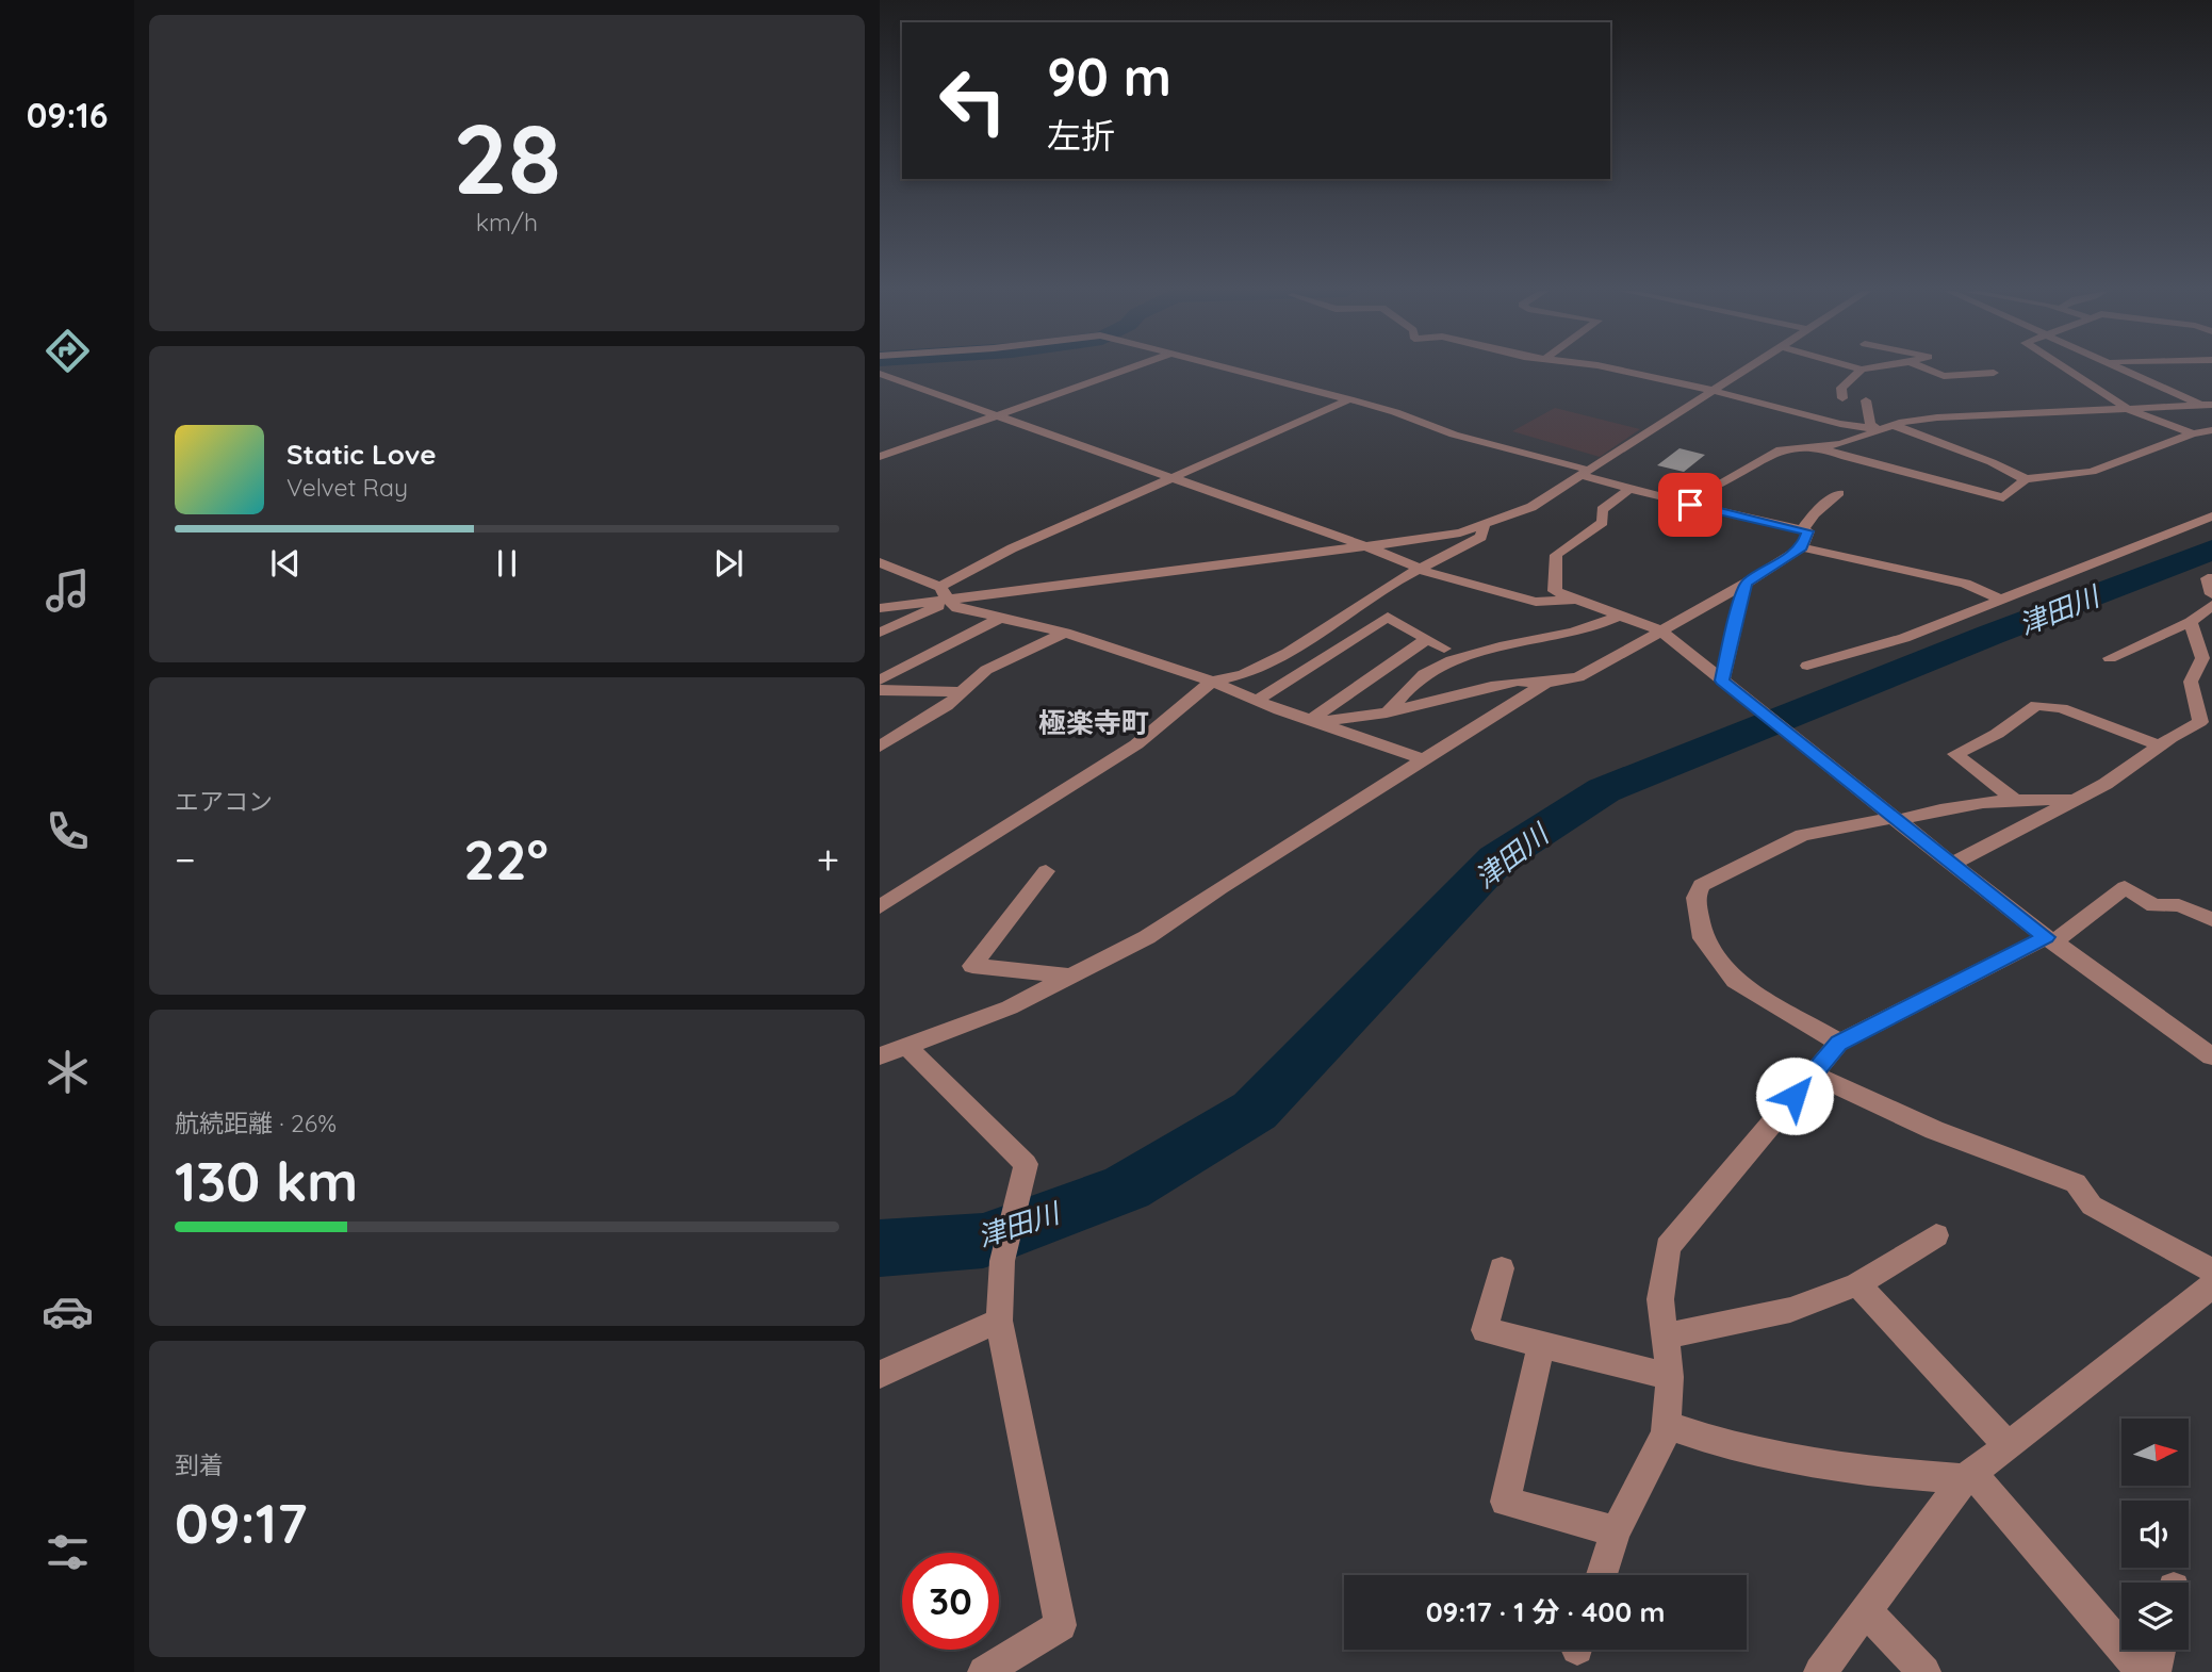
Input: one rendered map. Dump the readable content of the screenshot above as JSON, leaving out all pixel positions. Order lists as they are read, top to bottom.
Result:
{
  "districts": ["極楽寺町"],
  "water": ["津田川"],
  "north": "right",
  "page": {
    "tabs": "09:16",
    "tile": [
      ["28", "km/h"],
      "エアコン",
      ["航続距離 · 26%", "130 km"],
      ["到着", "09:17"]
    ],
    "turn": ["90 m", "左折"],
    "song": ["Static Love", "Velvet Ray"],
    "heat": ["−", "22°", "+"],
    "limit": "30",
    "trip": "09:17 · 1 分 · 400 m"
  }
}
